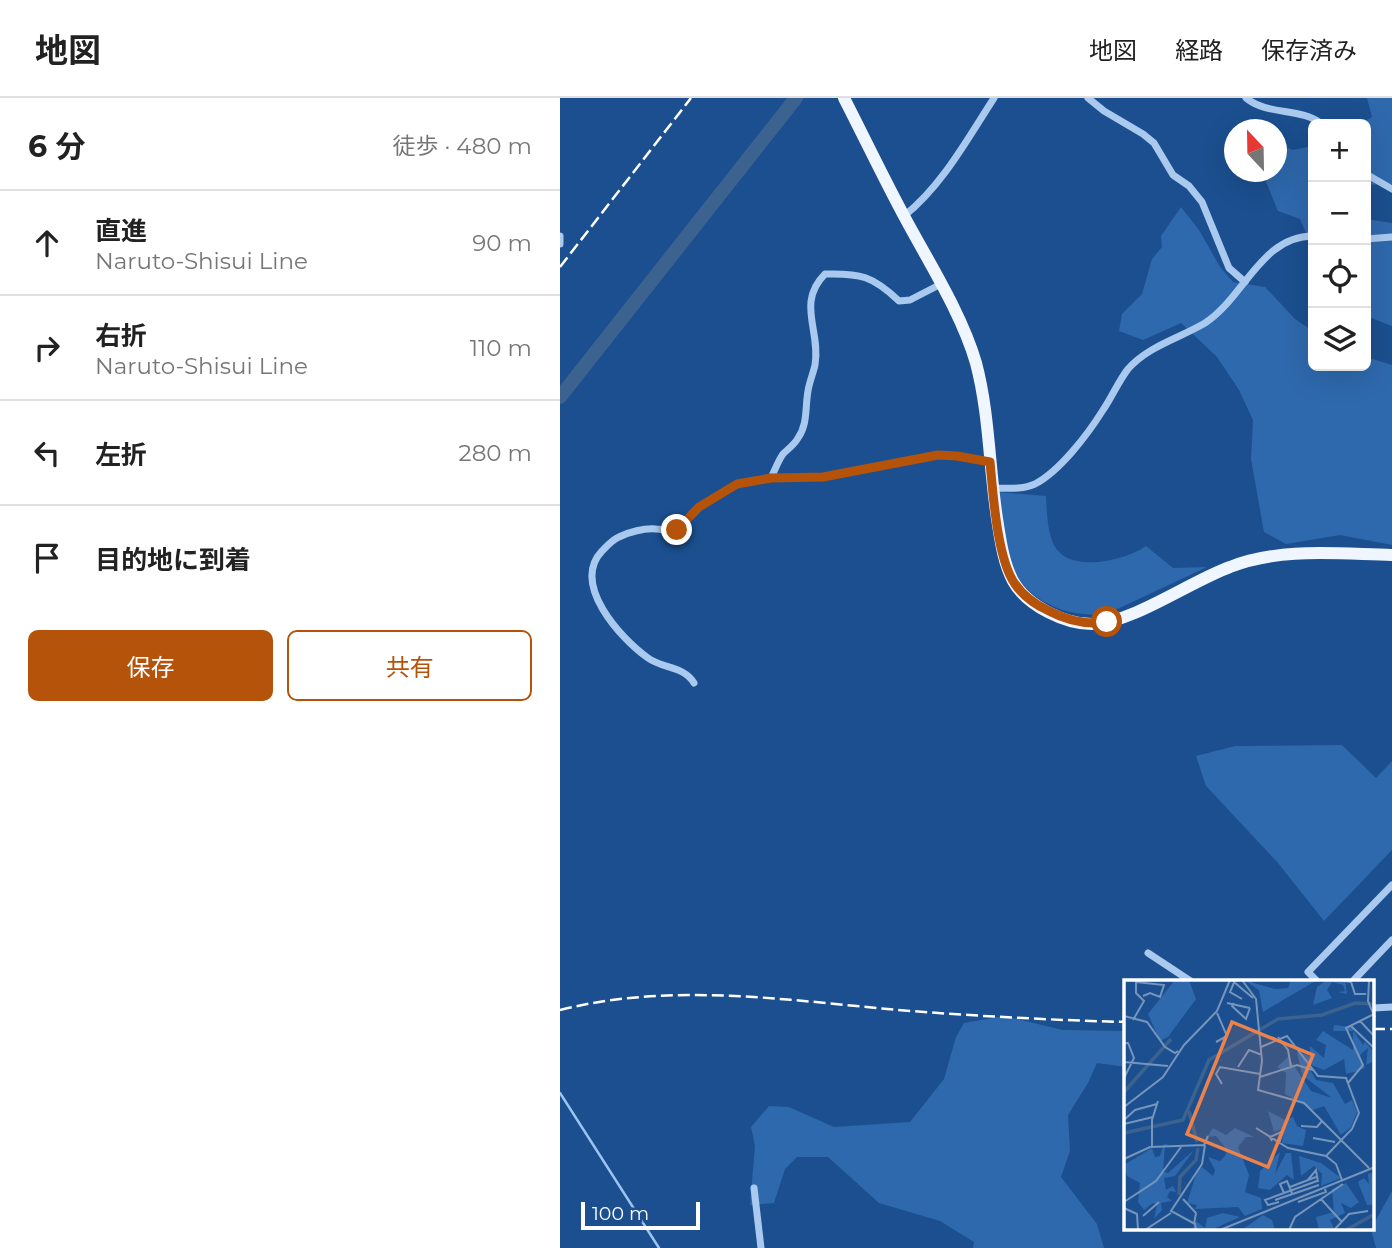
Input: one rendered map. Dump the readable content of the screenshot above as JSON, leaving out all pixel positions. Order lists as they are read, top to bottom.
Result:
{
  "scale_bar": "100 m",
  "north": "top",
  "page": {
    "header": "地図",
    "nav": ["地図", "経路", "保存済み"],
    "heading": ["6 分", "徒歩 · 480 m"],
    "map_buttons": ["+", "−"],
    "list": [
      ["直進", "Naruto-Shisui Line", "90 m"],
      ["右折", "Naruto-Shisui Line", "110 m"],
      ["左折", "280 m"],
      "目的地に到着"
    ],
    "buttons": ["保存", "共有"],
    "scale": "100 m"
  }
}
